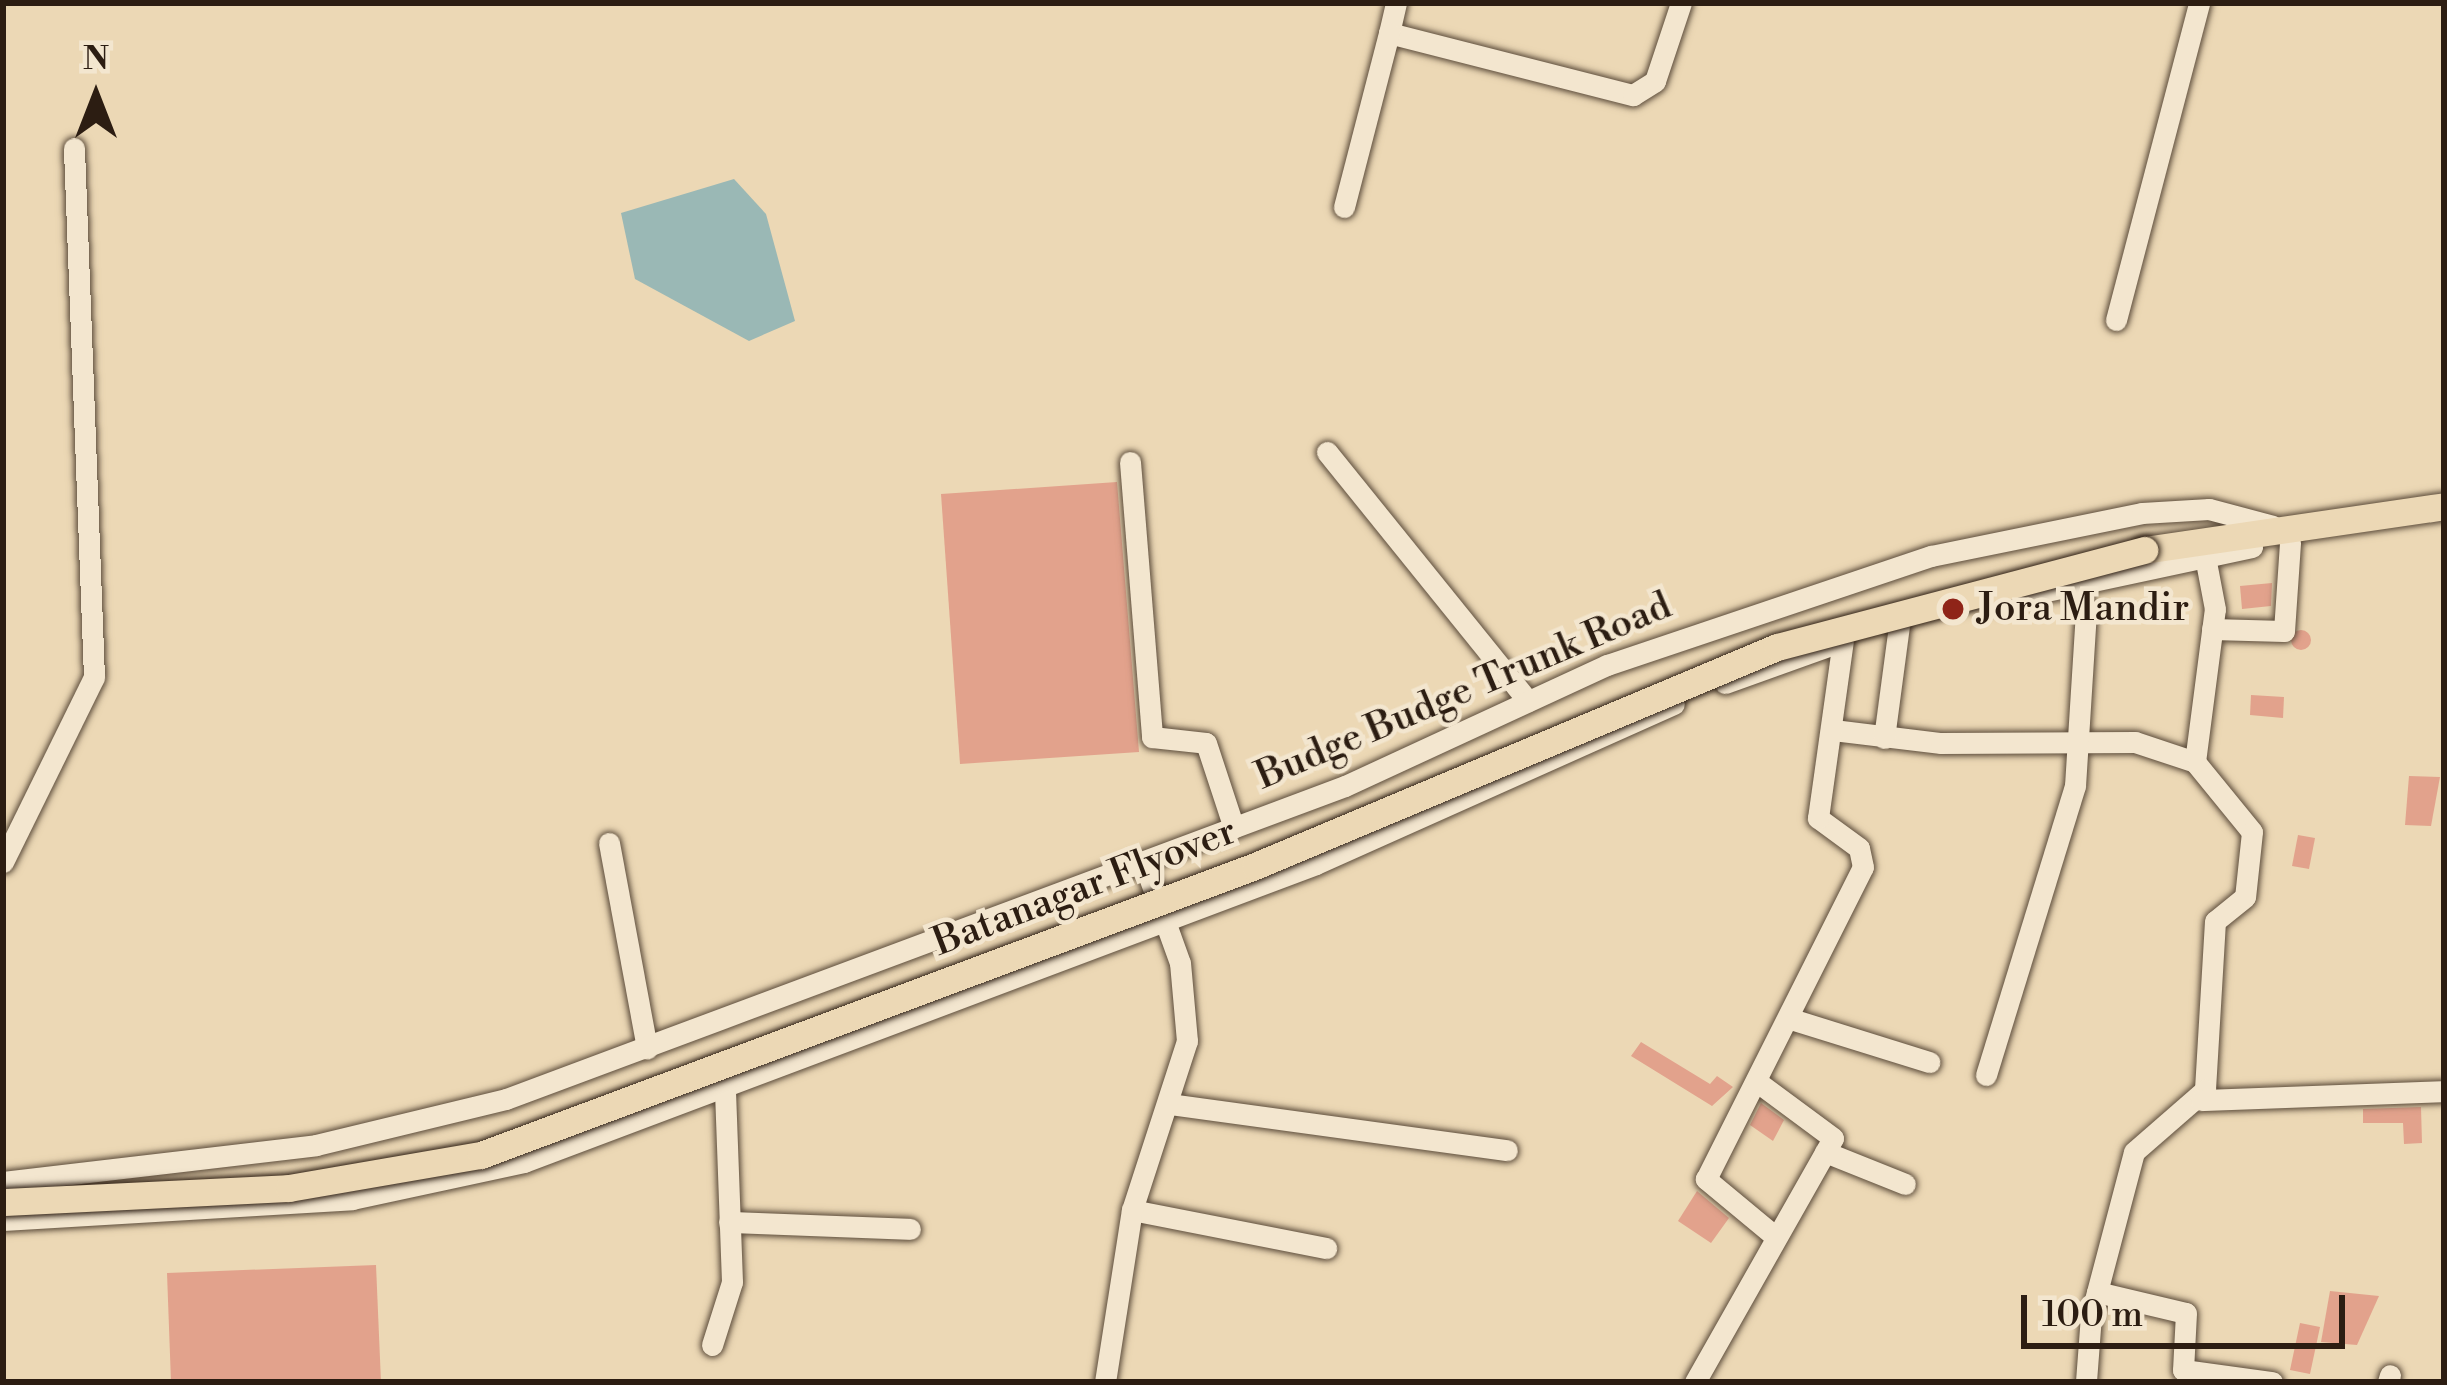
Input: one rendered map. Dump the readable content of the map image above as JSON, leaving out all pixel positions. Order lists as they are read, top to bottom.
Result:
{
  "streets": {
    "main road": ["Batanagar Flyover"],
    "street": ["Budge Budge Trunk Road"]
  },
  "places": ["Jora Mandir"],
  "scale_bar": "100 m",
  "north": "top"
}
